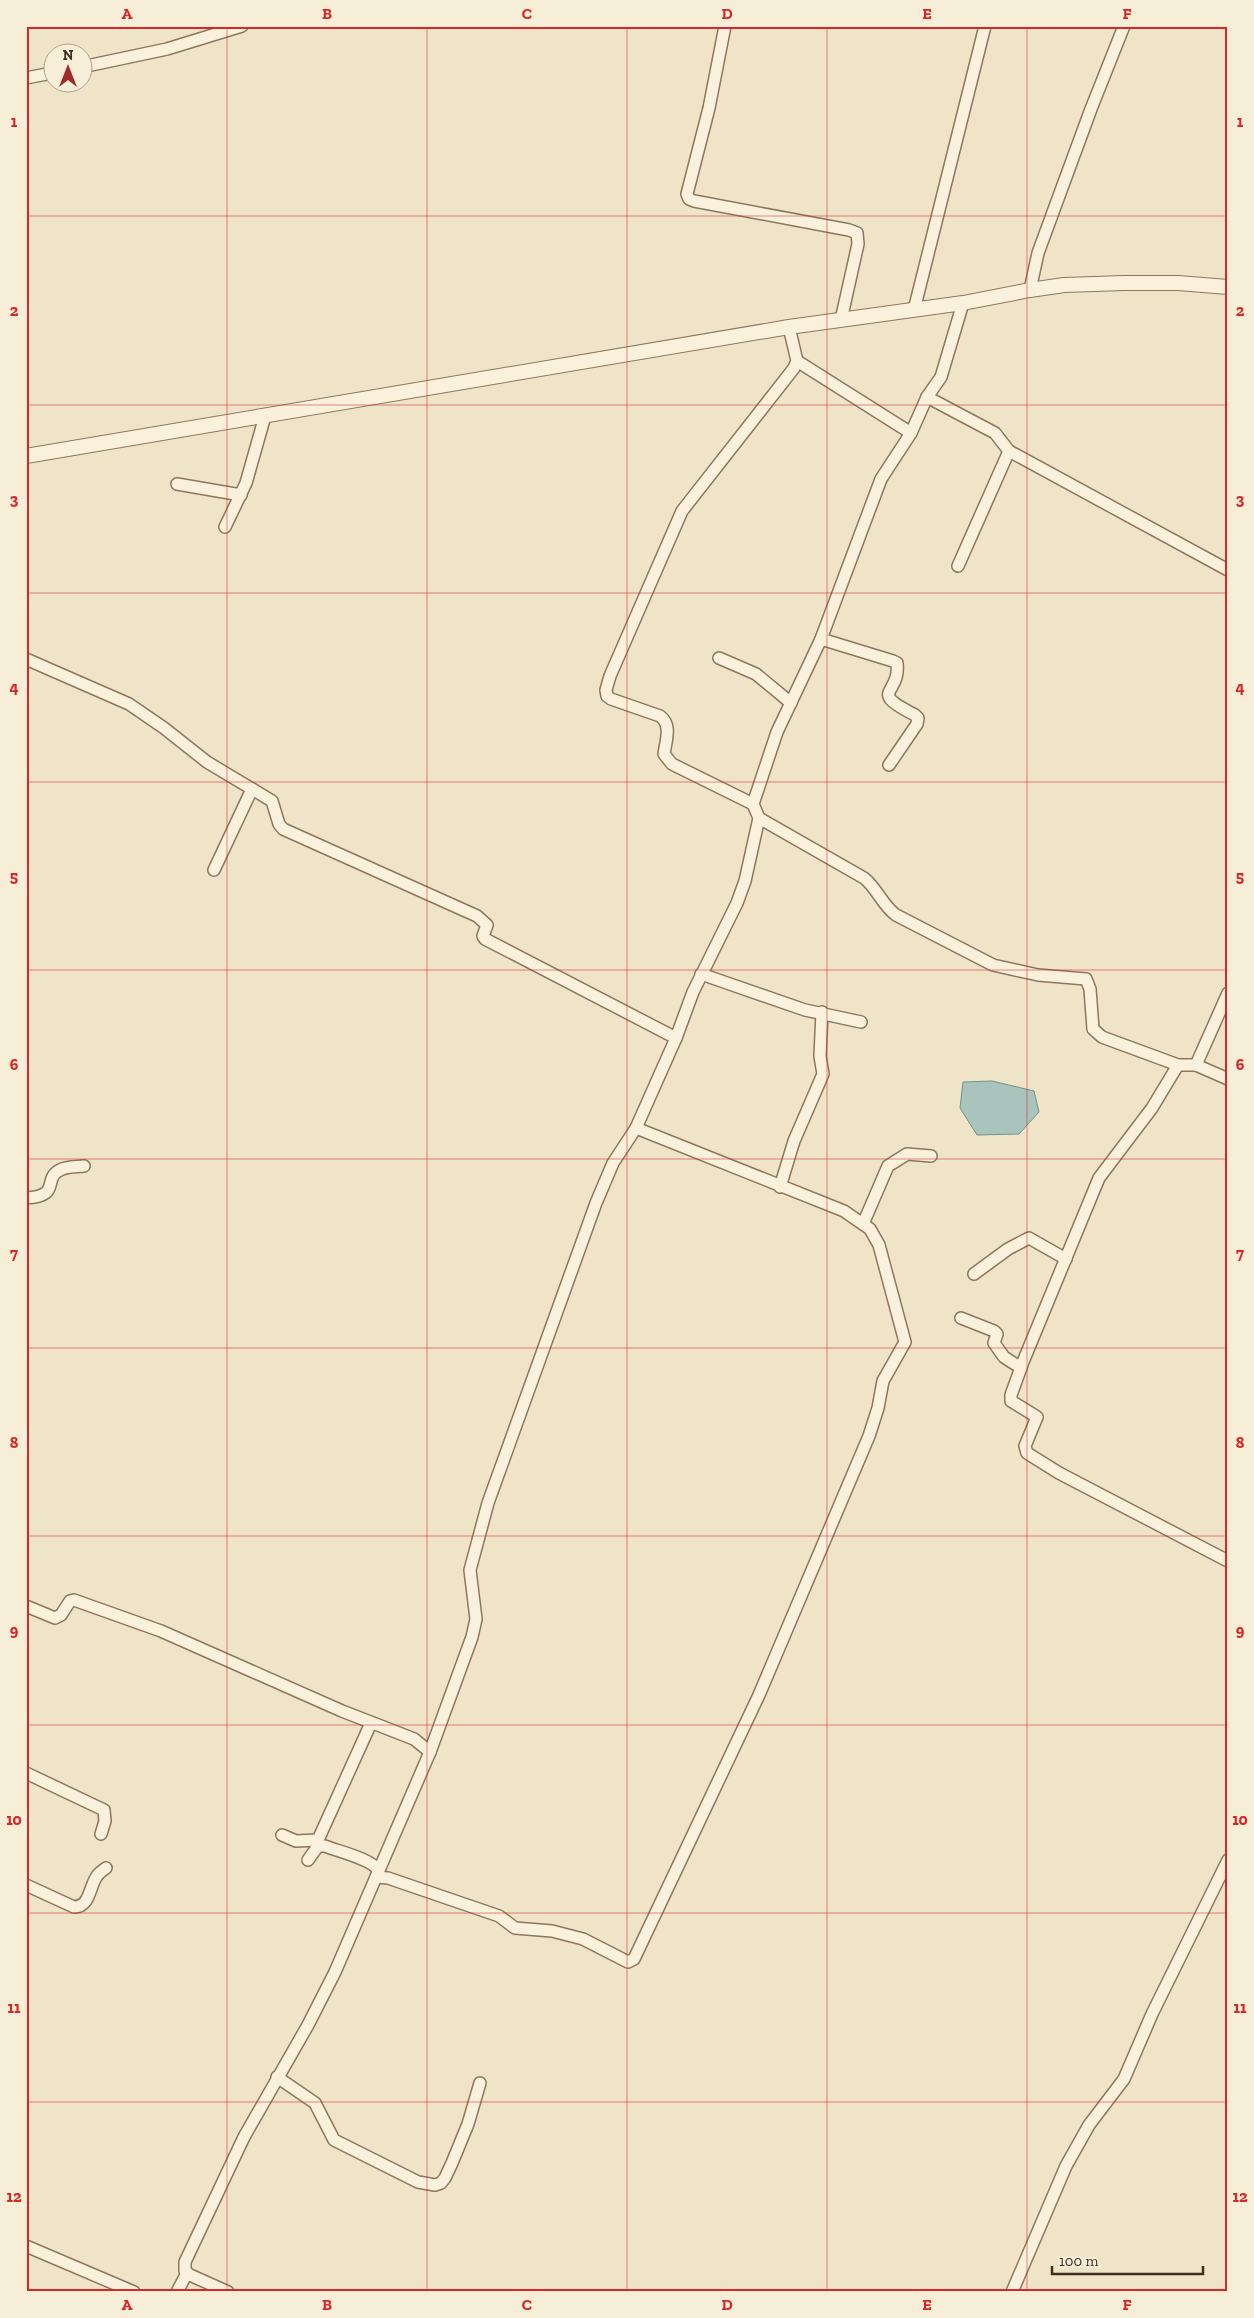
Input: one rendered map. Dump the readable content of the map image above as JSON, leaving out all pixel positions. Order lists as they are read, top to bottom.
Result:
{
  "scale_bar": "100 m",
  "north": "top",
  "grid": {
    "columns": [
      "A",
      "B",
      "C",
      "D",
      "E",
      "F"
    ],
    "rows": [
      "1",
      "2",
      "3",
      "4",
      "5",
      "6",
      "7",
      "8",
      "9",
      "10",
      "11",
      "12"
    ]
  }
}
